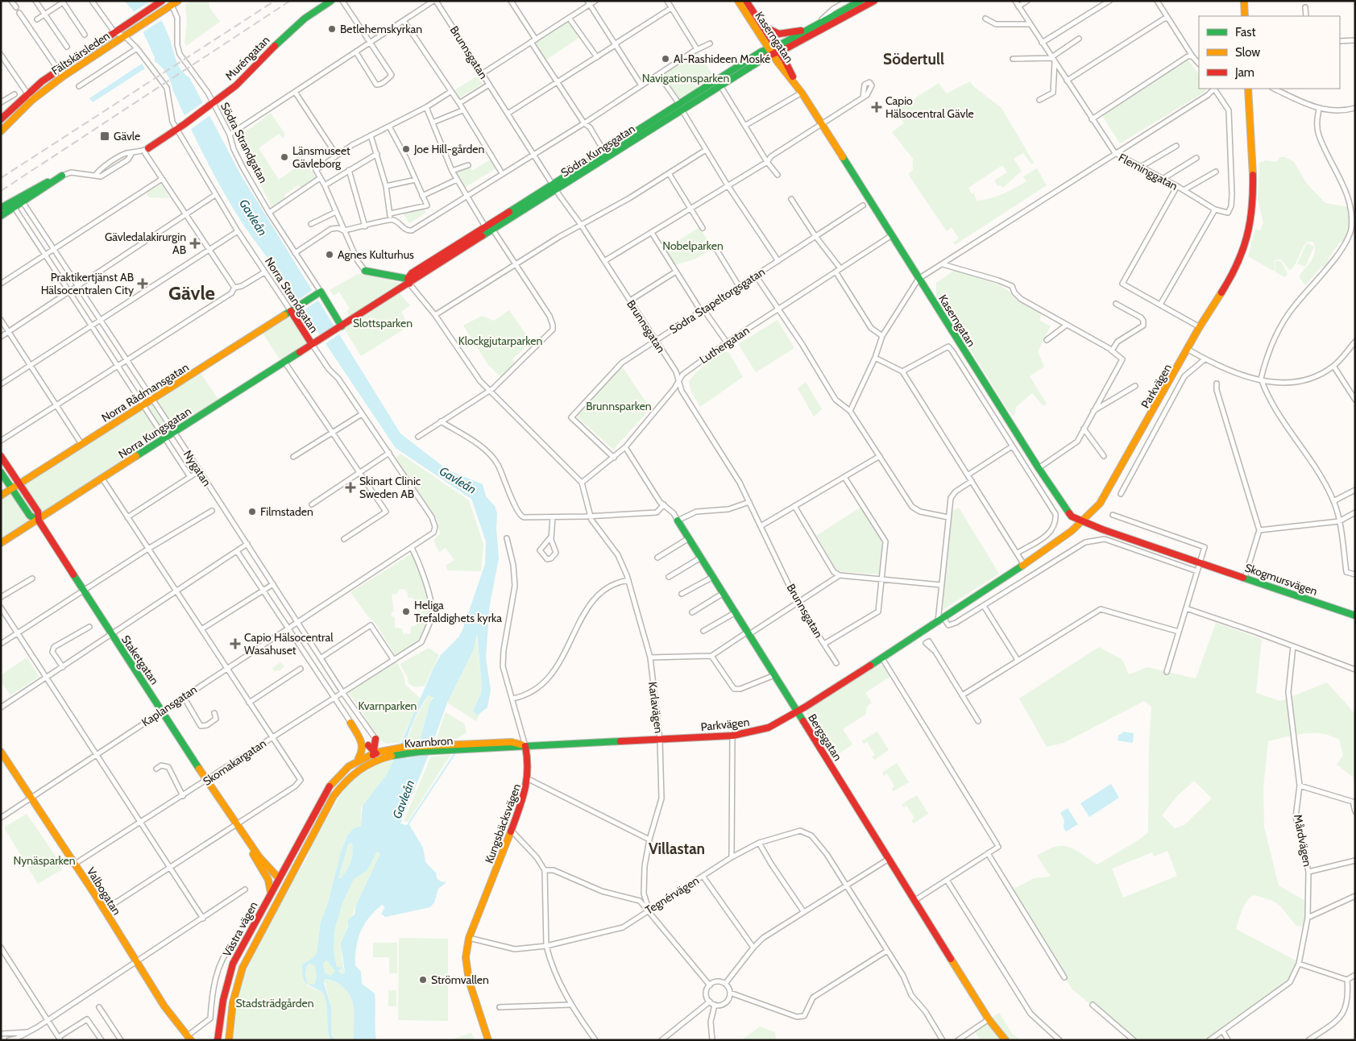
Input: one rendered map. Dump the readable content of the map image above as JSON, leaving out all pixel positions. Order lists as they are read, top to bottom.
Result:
{
  "streets": {
    "main road": [
      "Kaserngatan",
      "Fältskärsleden",
      "Muréngatan",
      "Södra Strandgatan",
      "Södra Kungsgatan",
      "Norra Strandgatan",
      "Parkvägen",
      "Norra Rådmansgatan",
      "Norra Kungsgatan",
      "Skogmursvägen",
      "Staketgatan",
      "Bergsgatan",
      "Kvarnbron",
      "Kungsbäcksvägen",
      "Valbogatan",
      "Västra vägen"
    ],
    "street": [
      "Brunnsgatan",
      "Fleminggatan",
      "Södra Stapeltorgsgatan",
      "Luthergatan",
      "Nygatan",
      "Kaplansgatan",
      "Karlavägen",
      "Skomakargatan",
      "Mårdvägen",
      "Tegnérvägen"
    ]
  },
  "crossings": [
    ["Kaserngatan", "Södra Kungsgatan"],
    ["Kaserngatan", "Luthergatan"],
    ["Kaserngatan", "Parkvägen"],
    ["Kaserngatan", "Skogmursvägen"],
    ["Brunnsgatan", "Södra Kungsgatan"],
    ["Brunnsgatan", "Södra Stapeltorgsgatan"],
    ["Brunnsgatan", "Luthergatan"],
    ["Fältskärsleden", "Södra Strandgatan"],
    ["Fältskärsleden", "Norra Strandgatan"],
    ["Muréngatan", "Södra Strandgatan"],
    ["Muréngatan", "Norra Strandgatan"],
    ["Södra Strandgatan", "Södra Kungsgatan"],
    ["Södra Strandgatan", "Norra Rådmansgatan"],
    ["Södra Kungsgatan", "Norra Kungsgatan"],
    ["Norra Strandgatan", "Norra Rådmansgatan"],
    ["Norra Strandgatan", "Norra Kungsgatan"],
    ["Norra Strandgatan", "Kaplansgatan"],
    ["Södra Stapeltorgsgatan", "Luthergatan"],
    ["Luthergatan", "Karlavägen"],
    ["Luthergatan", "Bergsgatan"],
    ["Parkvägen", "Skogmursvägen"],
    ["Parkvägen", "Karlavägen"],
    ["Parkvägen", "Bergsgatan"],
    ["Parkvägen", "Kvarnbron"],
    ["Parkvägen", "Kungsbäcksvägen"],
    ["Norra Rådmansgatan", "Nygatan"],
    ["Norra Rådmansgatan", "Staketgatan"],
    ["Norra Kungsgatan", "Nygatan"],
    ["Norra Kungsgatan", "Staketgatan"],
    ["Nygatan", "Kaplansgatan"],
    ["Nygatan", "Skomakargatan"],
    ["Staketgatan", "Kaplansgatan"],
    ["Staketgatan", "Skomakargatan"],
    ["Staketgatan", "Västra vägen"],
    ["Kaplansgatan", "Skomakargatan"],
    ["Kaplansgatan", "Valbogatan"],
    ["Karlavägen", "Tegnérvägen"],
    ["Kvarnbron", "Västra vägen"],
    ["Skomakargatan", "Valbogatan"],
    ["Kungsbäcksvägen", "Tegnérvägen"]
  ],
  "districts": ["Södertull", "Gävle", "Villastan"],
  "water": ["Gavleån"],
  "parks": [
    "Navigationsparken",
    "Nobelparken",
    "Slottsparken",
    "Klockgjutarparken",
    "Brunnsparken",
    "Kvarnparken",
    "Nynäsparken",
    "Stadsträdgården"
  ],
  "places": {
    "other": [
      "Betlehemskyrkan",
      "Al-Rashideen Moské",
      "Joe Hill-gården",
      "Länsmuseet Gävleborg",
      "Agnes Kulturhus",
      "Filmstaden",
      "Heliga Trefaldighets kyrka",
      "Strömvallen"
    ],
    "health": [
      "Capio Hälsocentral Gävle",
      "Gävledalakirurgin AB",
      "Praktikertjänst AB Hälsocentralen City",
      "Skinart Clinic Sweden AB",
      "Capio Hälsocentral Wasahuset"
    ],
    "transit": ["Gävle"]
  },
  "legend": ["Fast", "Slow", "Jam"]
}
